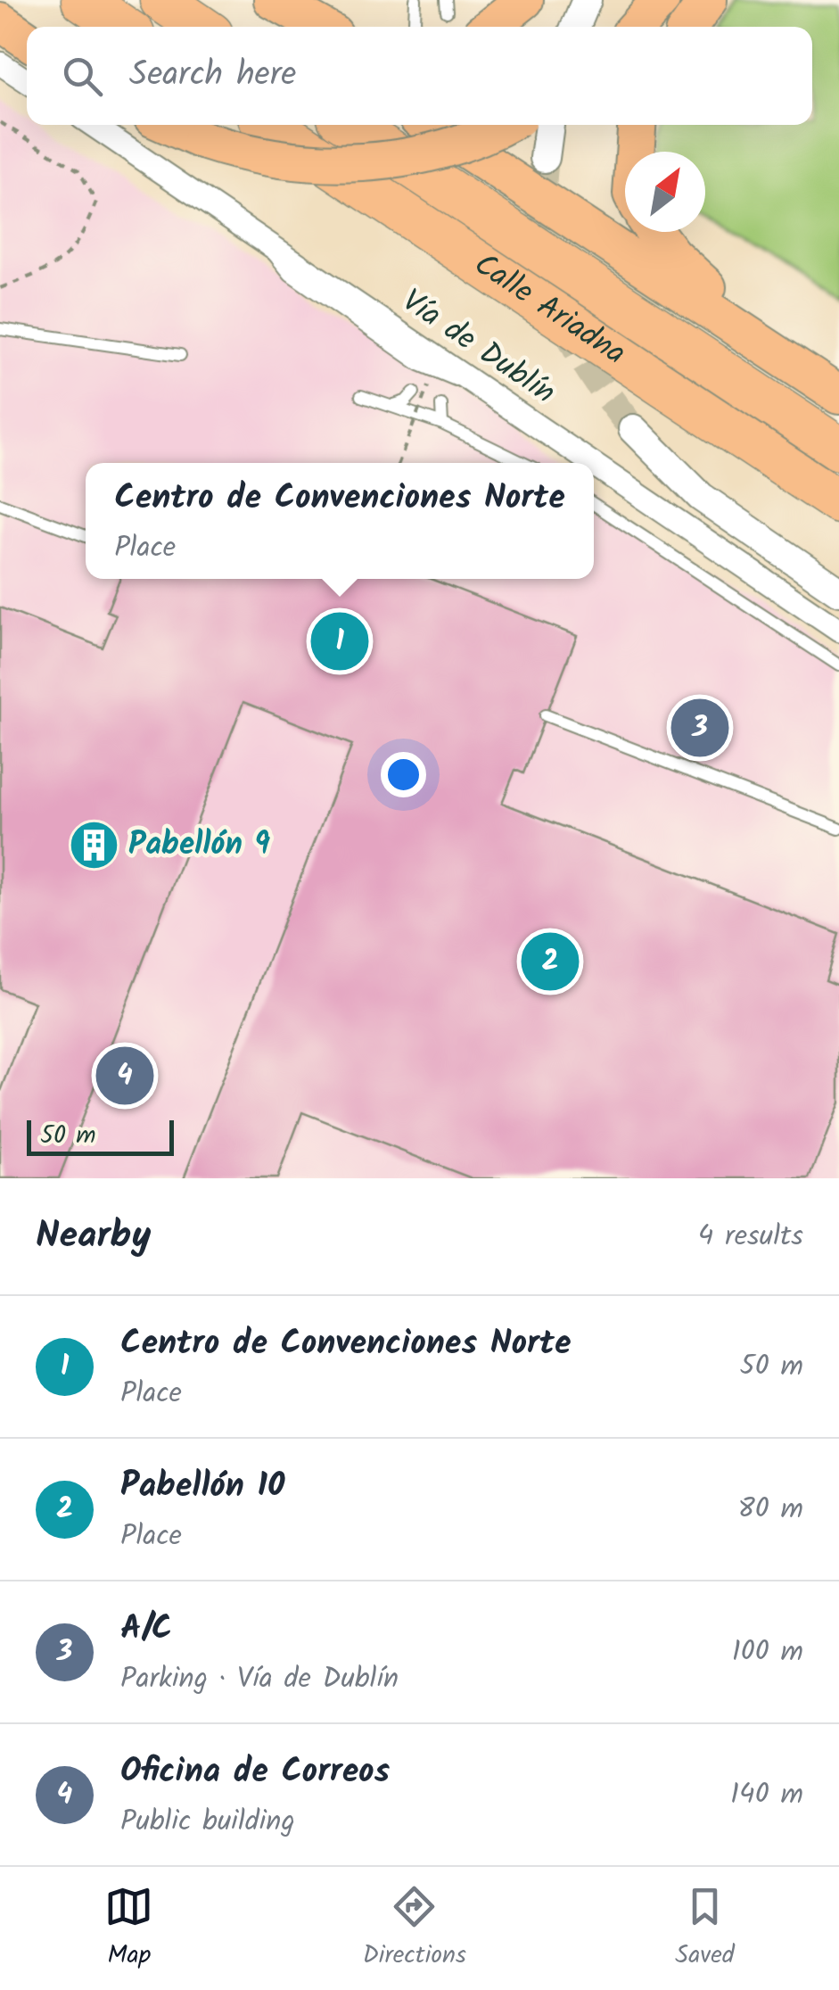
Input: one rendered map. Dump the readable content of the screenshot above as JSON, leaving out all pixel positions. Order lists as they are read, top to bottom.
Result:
{
  "streets": {
    "highway": ["Calle Ariadna"],
    "street": ["Vía de Dublín"]
  },
  "places": {
    "building": ["Pabellón 9"]
  },
  "scale_bar": "50 m",
  "north": "top right",
  "page": {
    "search": "Search here",
    "popup": ["Centro de Convenciones Norte", "Place"],
    "pins": [
      "1",
      "3",
      "2",
      "4"
    ],
    "scale": "50 m",
    "heading": ["Nearby", "4 results"],
    "list": [
      {
        "mark": "1",
        "name": "Centro de Convenciones Norte",
        "note": "Place",
        "value": "50 m"
      },
      {
        "mark": "2",
        "name": "Pabellón 10",
        "note": "Place",
        "value": "80 m"
      },
      {
        "mark": "3",
        "name": "A/C",
        "note": "Parking · Vía de Dublín",
        "value": "100 m"
      },
      {
        "mark": "4",
        "name": "Oficina de Correos",
        "note": "Public building",
        "value": "140 m"
      }
    ],
    "nav": ["Map", "Directions", "Saved"]
  }
}
